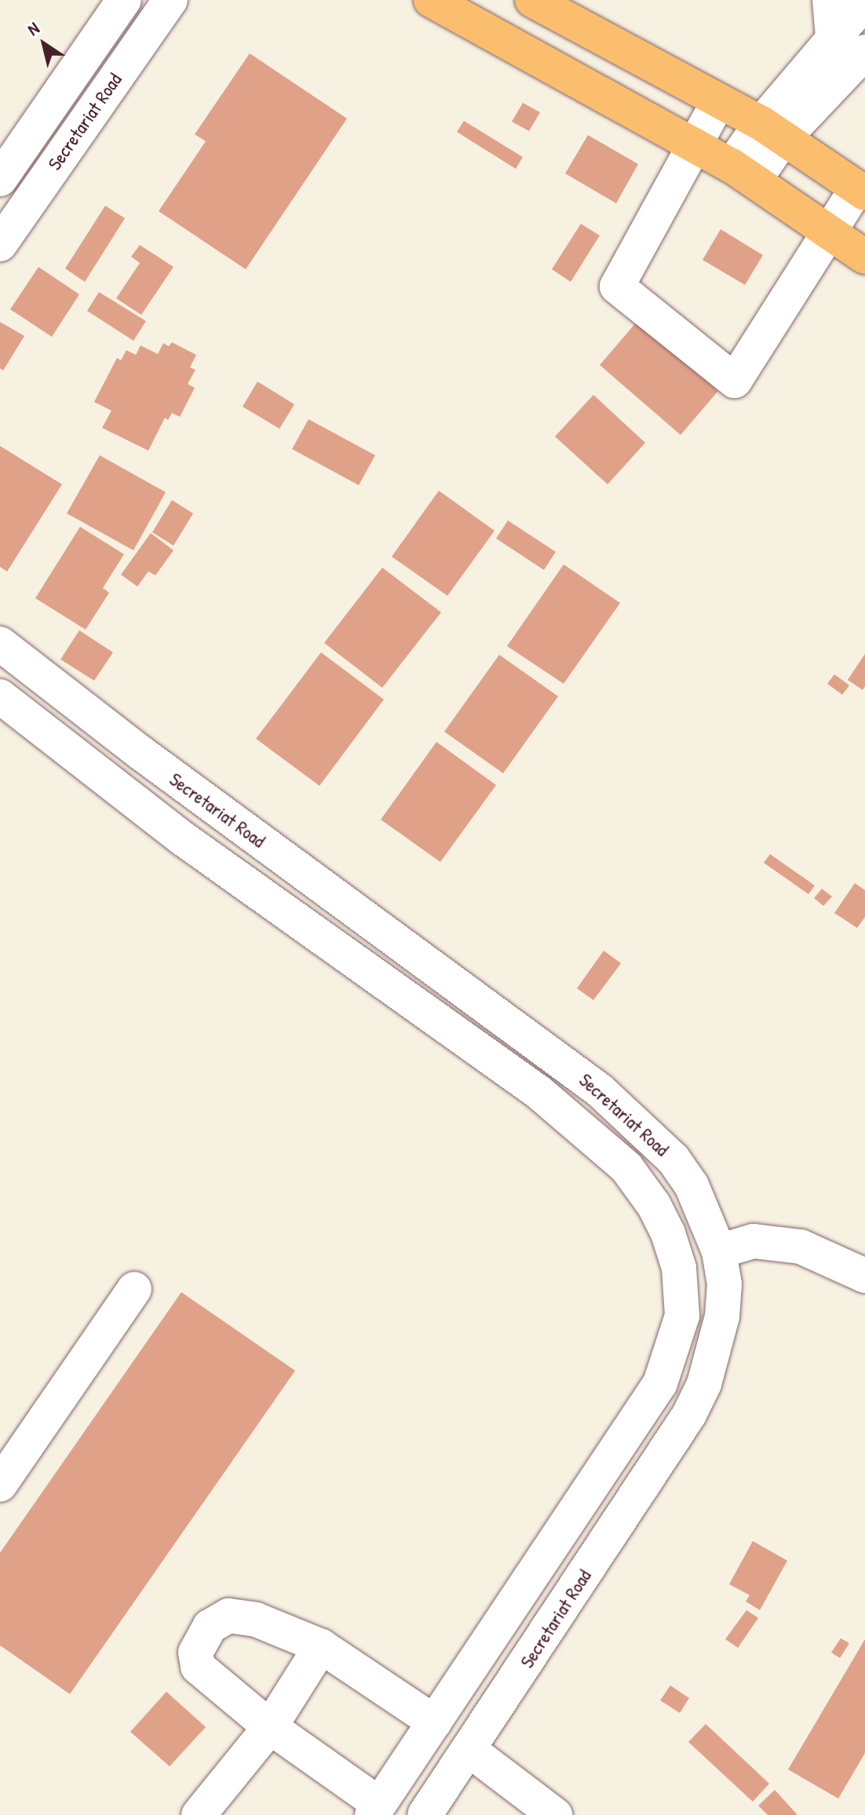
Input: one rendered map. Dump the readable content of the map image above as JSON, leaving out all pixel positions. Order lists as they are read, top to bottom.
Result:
{
  "streets": {
    "street": ["Secretariat Road"]
  },
  "north": "top left"
}
